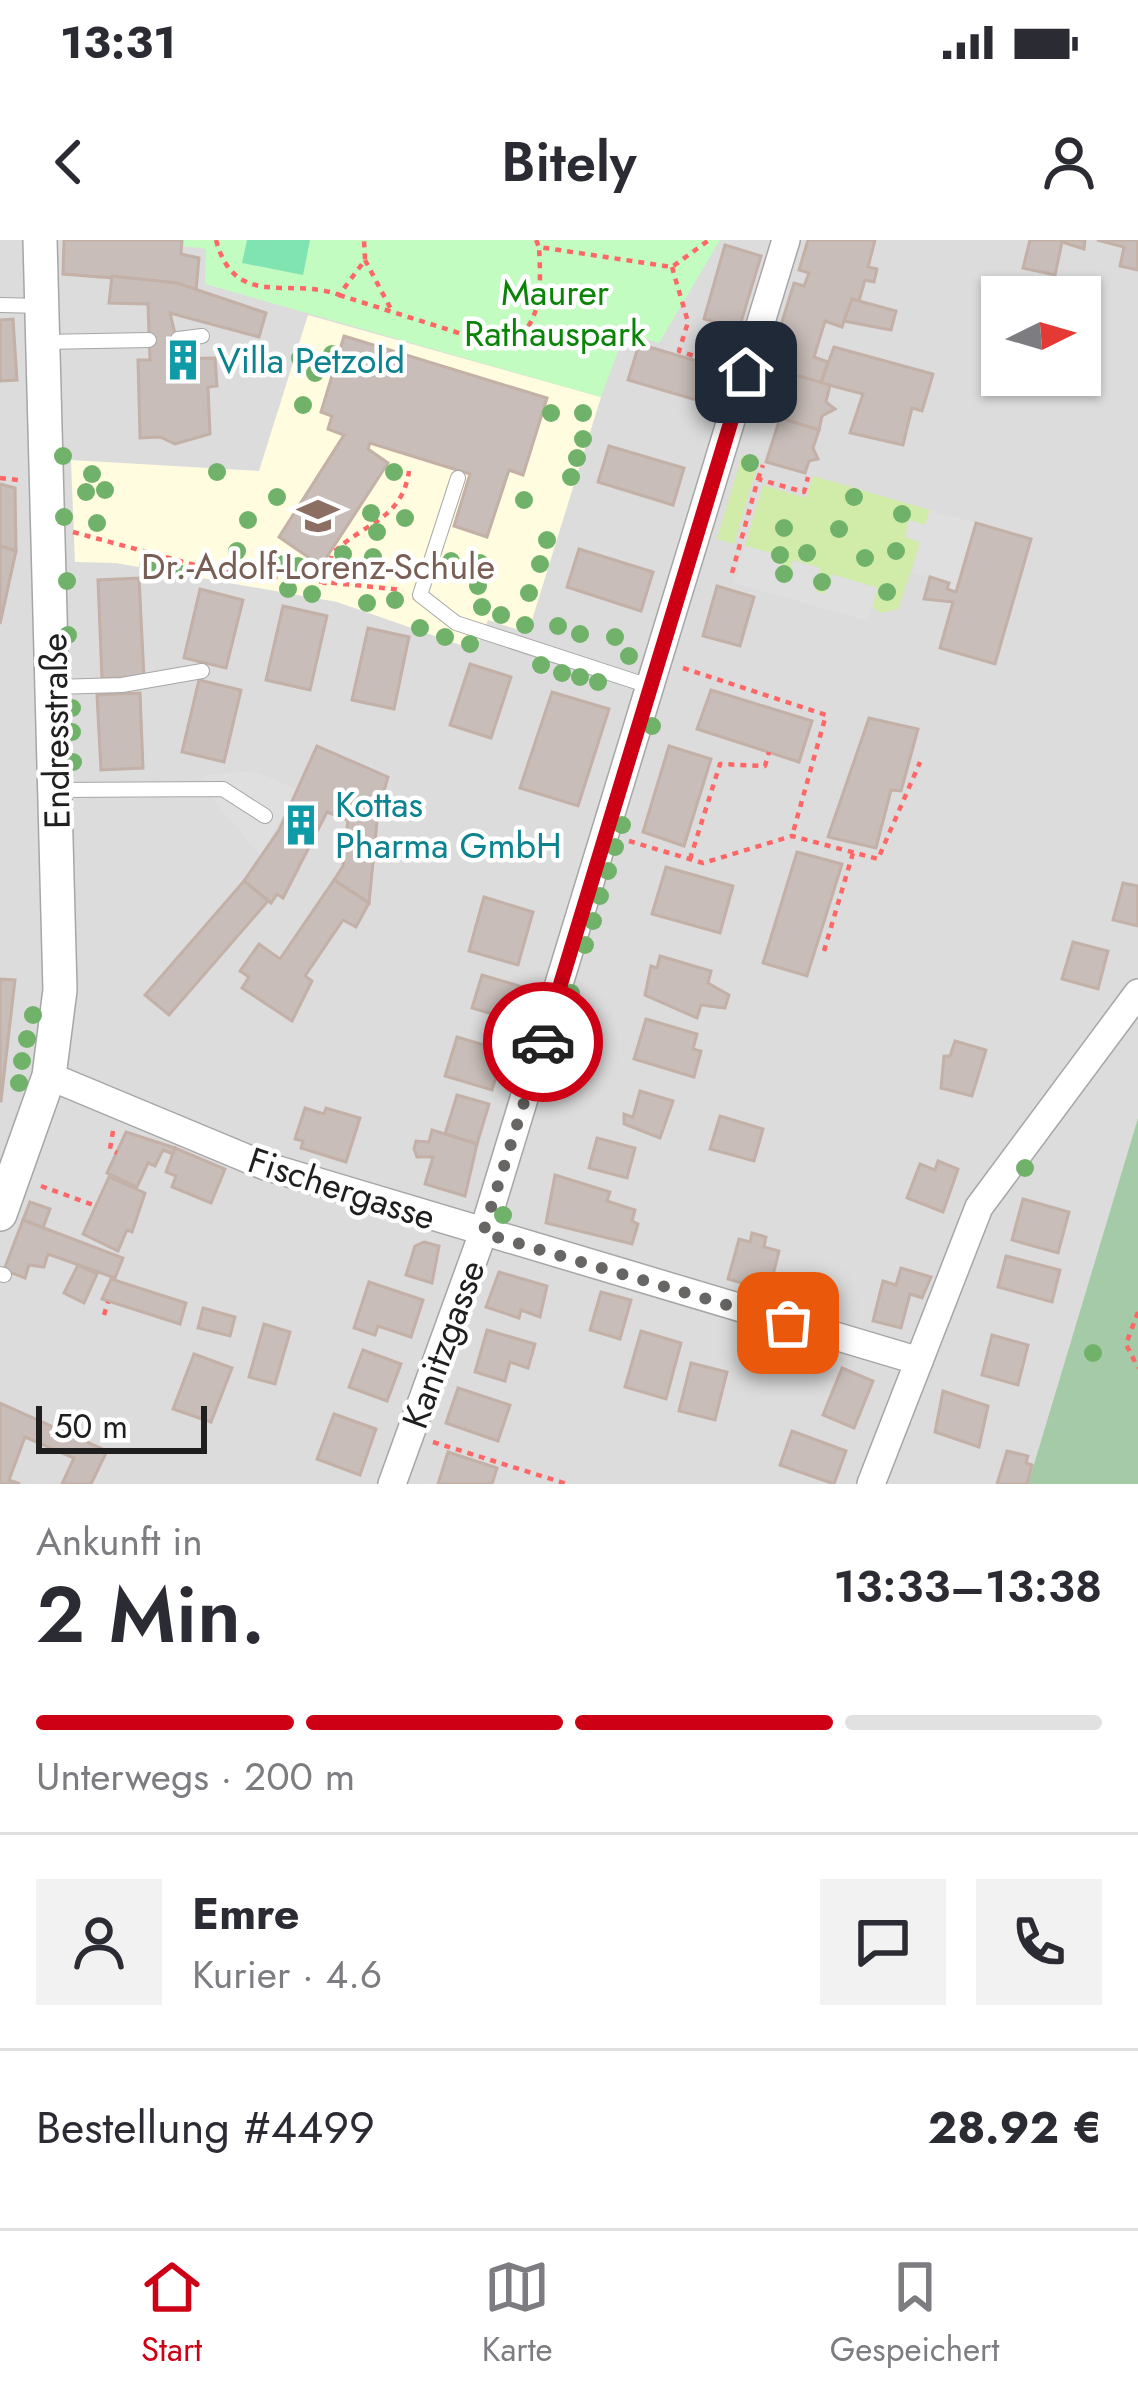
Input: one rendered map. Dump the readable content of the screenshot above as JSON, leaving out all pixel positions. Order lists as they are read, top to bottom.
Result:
{
  "streets": {
    "street": ["Endresstraße", "Fischergasse", "Kanitzgasse"]
  },
  "crossings": [
    ["Endresstraße", "Fischergasse"],
    ["Fischergasse", "Kanitzgasse"]
  ],
  "parks": ["Maurer Rathauspark"],
  "places": {
    "building": ["Villa Petzold", "Kottas Pharma GmbH"],
    "school or university": ["Dr.-Adolf-Lorenz-Schule"]
  },
  "scale_bar": "50 m",
  "north": "right",
  "page": {
    "status": "13:31",
    "header": "Bitely",
    "scale": "50 m",
    "heading": ["2 Min.", "Ankunft in", "13:33–13:38"],
    "panel": [
      "Emre",
      "Kurier · 4.6",
      "Bestellung #4499",
      "28.92 €"
    ],
    "bar": "Unterwegs · 200 m",
    "tabs": ["Start", "Karte", "Gespeichert"]
  }
}
